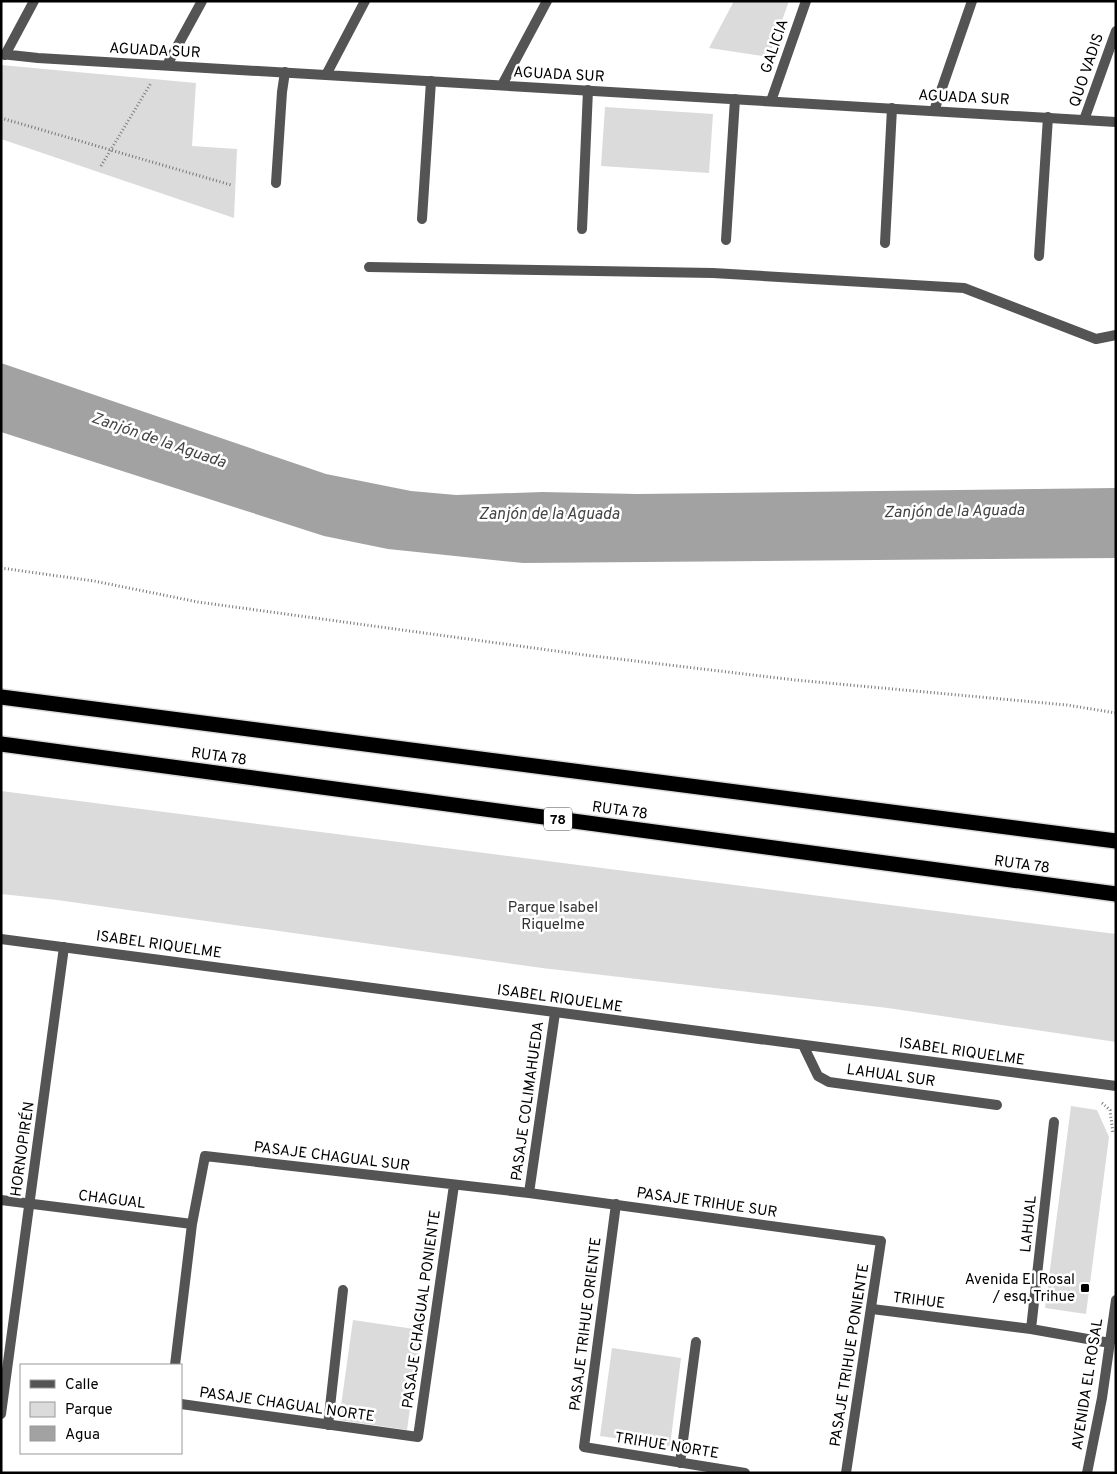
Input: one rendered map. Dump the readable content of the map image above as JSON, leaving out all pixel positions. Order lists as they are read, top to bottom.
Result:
{
  "streets": {
    "highway": ["RUTA 78", "78"],
    "street": [
      "GALICIA",
      "AGUADA SUR",
      "QUO VADIS",
      "ISABEL RIQUELME",
      "LAHUAL SUR",
      "PASAJE COLIMAHUEDA",
      "HORNOPIRÉN",
      "PASAJE CHAGUAL SUR",
      "CHAGUAL",
      "PASAJE TRIHUE SUR",
      "LAHUAL",
      "TRIHUE",
      "PASAJE CHAGUAL PONIENTE",
      "PASAJE TRIHUE ORIENTE",
      "PASAJE TRIHUE PONIENTE",
      "AVENIDA EL ROSAL",
      "PASAJE CHAGUAL NORTE",
      "TRIHUE NORTE"
    ]
  },
  "crossings": [
    ["GALICIA", "AGUADA SUR"],
    ["AGUADA SUR", "QUO VADIS"],
    ["ISABEL RIQUELME", "LAHUAL SUR"],
    ["ISABEL RIQUELME", "PASAJE COLIMAHUEDA"],
    ["ISABEL RIQUELME", "HORNOPIRÉN"],
    ["PASAJE COLIMAHUEDA", "PASAJE TRIHUE SUR"],
    ["HORNOPIRÉN", "CHAGUAL"],
    ["PASAJE CHAGUAL SUR", "CHAGUAL"],
    ["PASAJE CHAGUAL SUR", "PASAJE CHAGUAL PONIENTE"],
    ["PASAJE TRIHUE SUR", "PASAJE TRIHUE ORIENTE"],
    ["PASAJE TRIHUE SUR", "PASAJE TRIHUE PONIENTE"],
    ["LAHUAL", "TRIHUE"],
    ["TRIHUE", "PASAJE TRIHUE PONIENTE"],
    ["TRIHUE", "AVENIDA EL ROSAL"],
    ["PASAJE CHAGUAL PONIENTE", "PASAJE CHAGUAL NORTE"],
    ["PASAJE TRIHUE ORIENTE", "TRIHUE NORTE"]
  ],
  "water": ["Zanjón de la Aguada"],
  "parks": ["Parque Isabel Riquelme"],
  "places": {
    "transit": ["Avenida El Rosal / esq. Trihue"]
  },
  "legend": ["Calle", "Parque", "Agua"]
}
